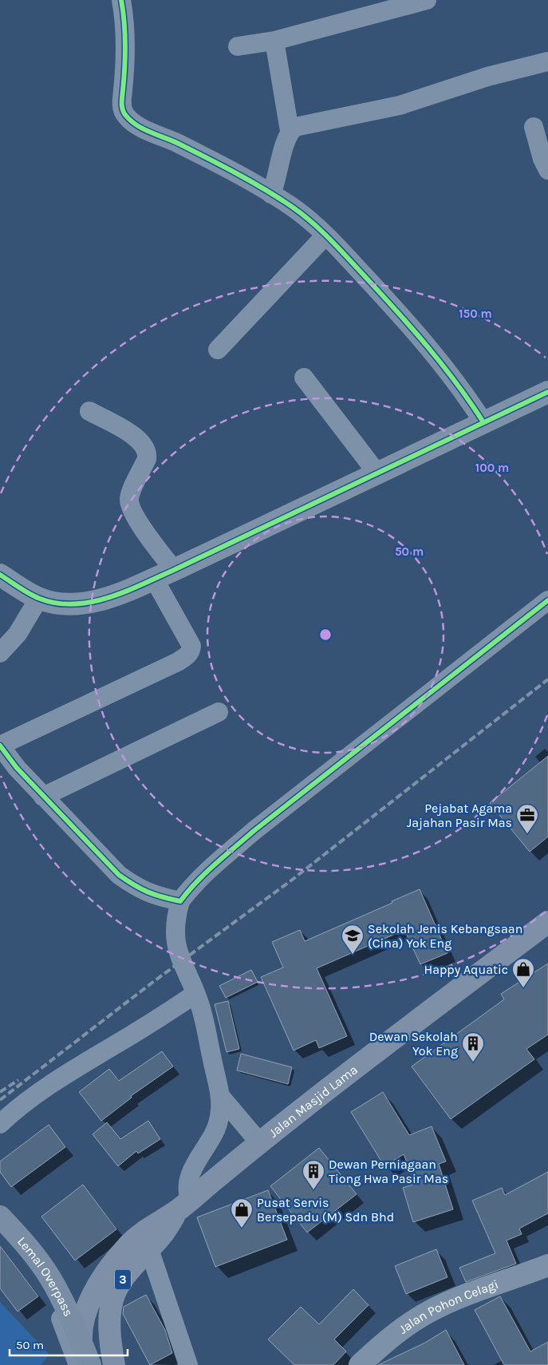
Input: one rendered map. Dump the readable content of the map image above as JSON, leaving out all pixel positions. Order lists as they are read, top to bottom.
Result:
{
  "streets": {
    "highway": ["Jalan Masjid Lama", "3"],
    "main road": ["Lemal Overpass"],
    "street": ["Jalan Pohon Celagi"]
  },
  "places": {
    "office": ["Pejabat Agama Jajahan Pasir Mas"],
    "school or university": ["Sekolah Jenis Kebangsaan (Cina) Yok Eng"],
    "shop": ["Happy Aquatic", "Pusat Servis Bersepadu (M) Sdn Bhd"],
    "building": ["Dewan Sekolah Yok Eng", "Dewan Perniagaan Tiong Hwa Pasir Mas"]
  },
  "scale_bar": "50 m",
  "rings": ["150 m", "100 m", "50 m"]
}
